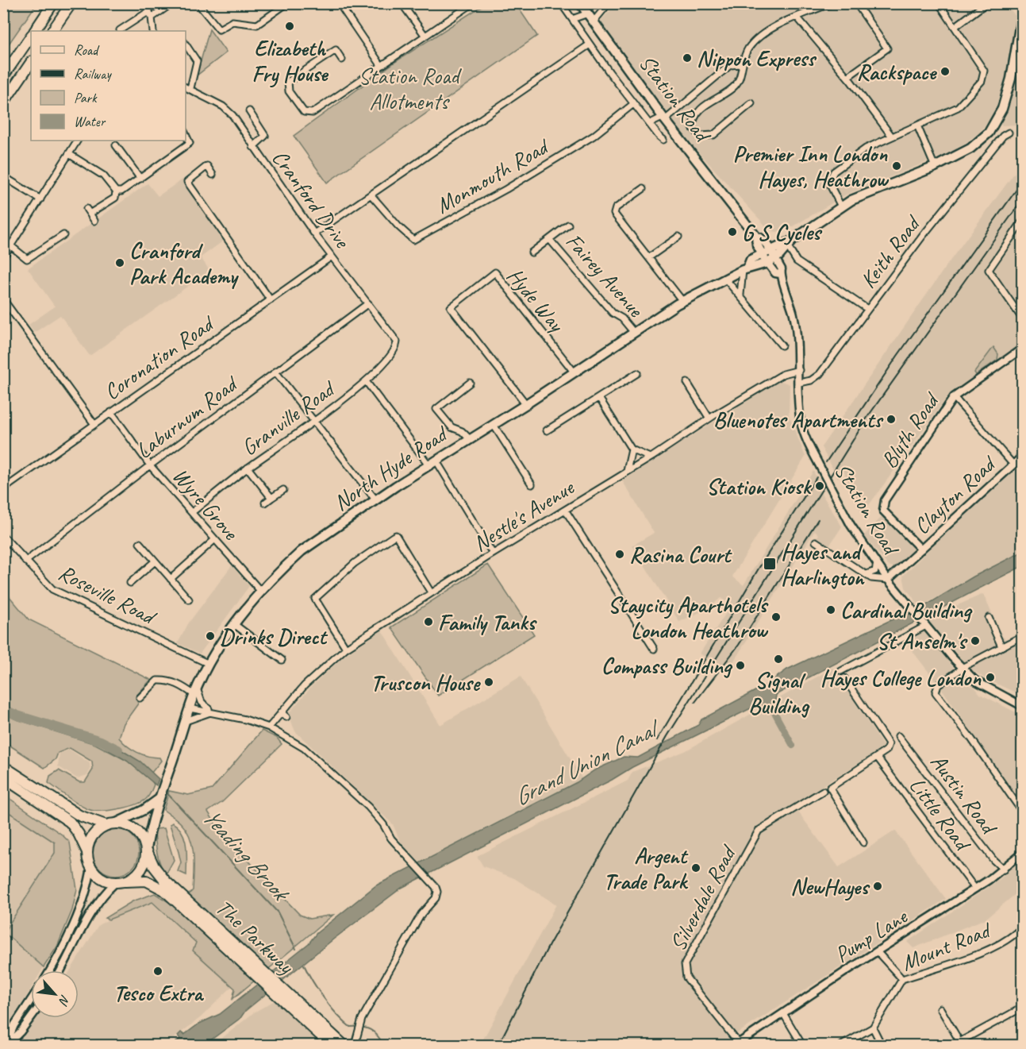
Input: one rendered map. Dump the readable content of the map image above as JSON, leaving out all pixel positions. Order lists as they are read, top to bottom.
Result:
{
  "streets": {
    "highway": ["The Parkway"],
    "main road": ["Station Road", "North Hyde Road"],
    "street": [
      "Monmouth Road",
      "Cranford Drive",
      "Keith Road",
      "Fairey Avenue",
      "Hyde Way",
      "Coronation Road",
      "Laburnum Road",
      "Granville Road",
      "Blyth Road",
      "Clayton Road",
      "Wyre Grove",
      "Nestle's Avenue",
      "Roseville Road",
      "Austin Road",
      "Little Road",
      "Silverdale Road",
      "Pump Lane",
      "Mount Road"
    ]
  },
  "crossings": [
    ["Station Road", "Keith Road"],
    ["Station Road", "North Hyde Road"],
    ["Station Road", "Clayton Road"],
    ["Station Road", "Nestle's Avenue"],
    ["Cranford Drive", "Coronation Road"],
    ["Cranford Drive", "Laburnum Road"],
    ["Cranford Drive", "Granville Road"],
    ["Fairey Avenue", "North Hyde Road"],
    ["Hyde Way", "North Hyde Road"],
    ["Coronation Road", "Wyre Grove"],
    ["Laburnum Road", "Wyre Grove"],
    ["Laburnum Road", "Roseville Road"],
    ["Granville Road", "Wyre Grove"],
    ["Blyth Road", "Clayton Road"],
    ["North Hyde Road", "Wyre Grove"],
    ["North Hyde Road", "Roseville Road"],
    ["North Hyde Road", "The Parkway"],
    ["Austin Road", "Pump Lane"],
    ["Little Road", "Pump Lane"],
    ["Silverdale Road", "Pump Lane"]
  ],
  "water": ["Grand Union Canal", "Yeading Brook"],
  "parks": ["Station Road Allotments"],
  "places": {
    "other": [
      "Elizabeth Fry House",
      "Nippon Express",
      "Rackspace",
      "Premier Inn London Hayes, Heathrow",
      "G S Cycles",
      "Cranford Park Academy",
      "Bluenotes Apartments",
      "Station Kiosk",
      "Rasina Court",
      "Cardinal Building",
      "Staycity Aparthotels London Heathrow",
      "Family Tanks",
      "Drinks Direct",
      "St Anselm's",
      "Signal Building",
      "Compass Building",
      "Hayes College London",
      "Truscon House",
      "Argent Trade Park",
      "NewHayes",
      "Tesco Extra"
    ],
    "transit": ["Hayes and Harlington"]
  },
  "legend": [
    "Road",
    "Railway",
    "Park",
    "Water"
  ],
  "north": "bottom right"
}
